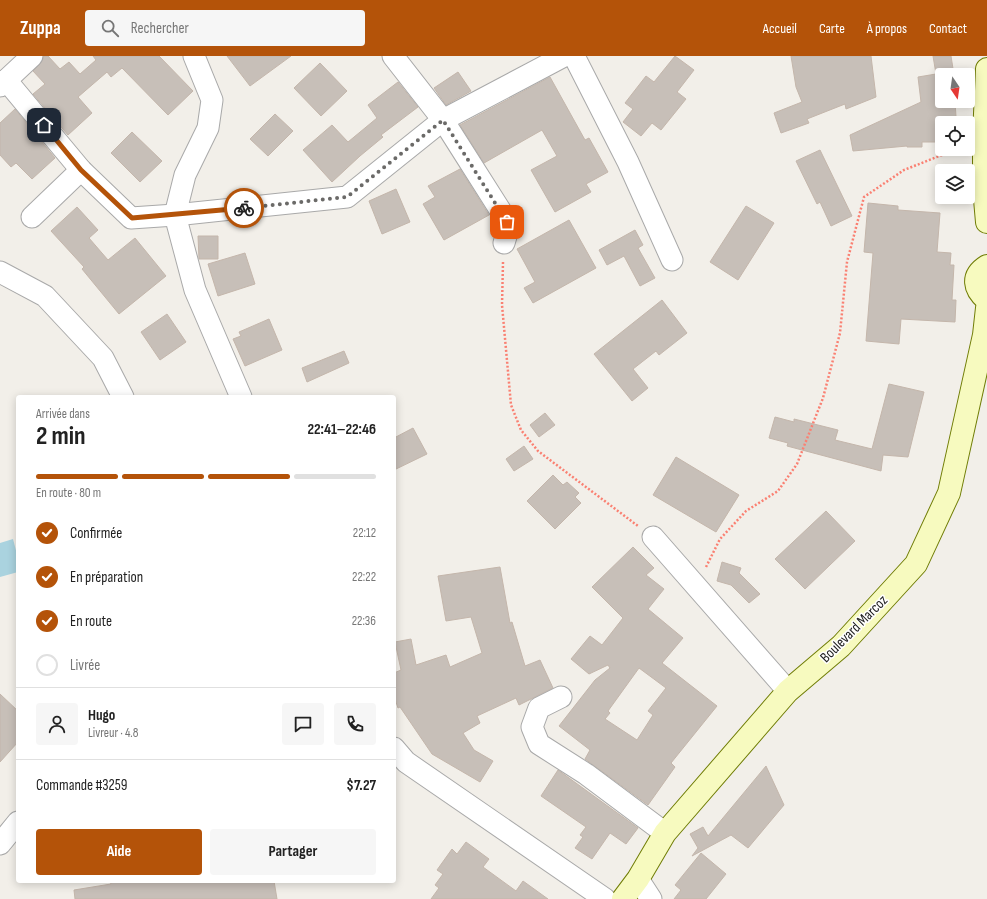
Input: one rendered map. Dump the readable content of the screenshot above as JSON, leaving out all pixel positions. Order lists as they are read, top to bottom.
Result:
{
  "streets": {
    "main road": ["Boulevard Marcoz"]
  },
  "north": "bottom",
  "page": {
    "header": "Zuppa",
    "search": "Rechercher",
    "nav": [
      "Accueil",
      "Carte",
      "À propos",
      "Contact"
    ],
    "heading": ["2 min", "Arrivée dans", "22:41–22:46"],
    "panel": [
      "Hugo",
      "Livreur · 4.8",
      "Commande #3259",
      "$7.27"
    ],
    "bar": "En route · 80 m",
    "list": [
      ["Confirmée", "22:12"],
      ["En préparation", "22:22"],
      ["En route", "22:36"],
      "Livrée"
    ],
    "buttons": ["Aide", "Partager"]
  }
}
